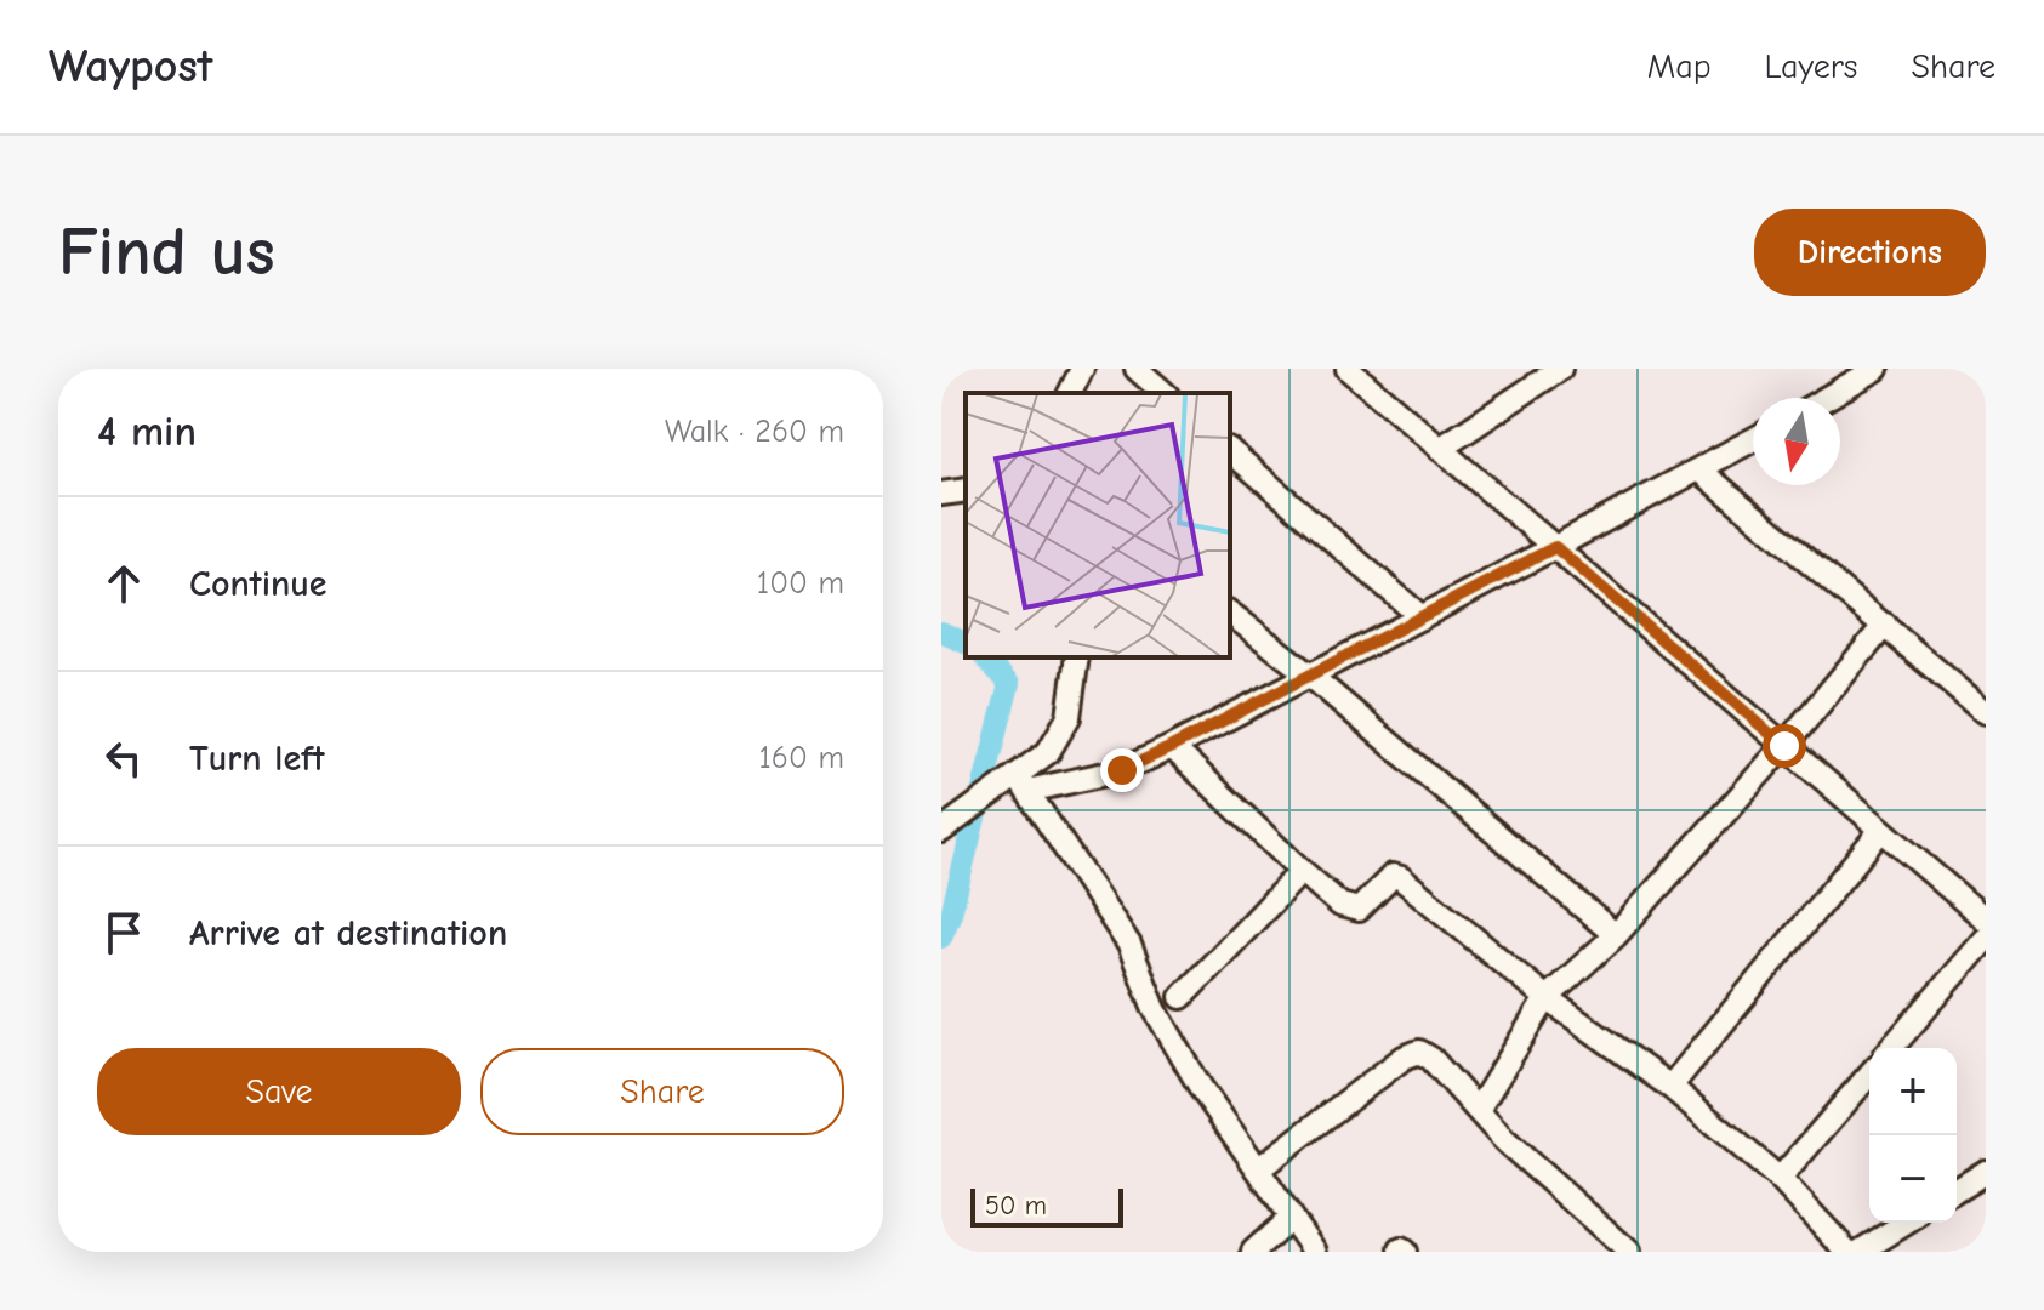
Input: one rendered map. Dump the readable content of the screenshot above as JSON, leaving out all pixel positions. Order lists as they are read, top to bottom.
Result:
{
  "scale_bar": "50 m",
  "north": "bottom",
  "page": {
    "header": "Waypost",
    "nav": ["Map", "Layers", "Share"],
    "buttons": [
      "Directions",
      ["Save", "Share"]
    ],
    "title": "Find us",
    "heading": ["4 min", "Walk · 260 m"],
    "list": [
      ["Continue", "100 m"],
      ["Turn left", "160 m"],
      "Arrive at destination"
    ],
    "map_buttons": ["+", "−"],
    "scale": "50 m"
  }
}
